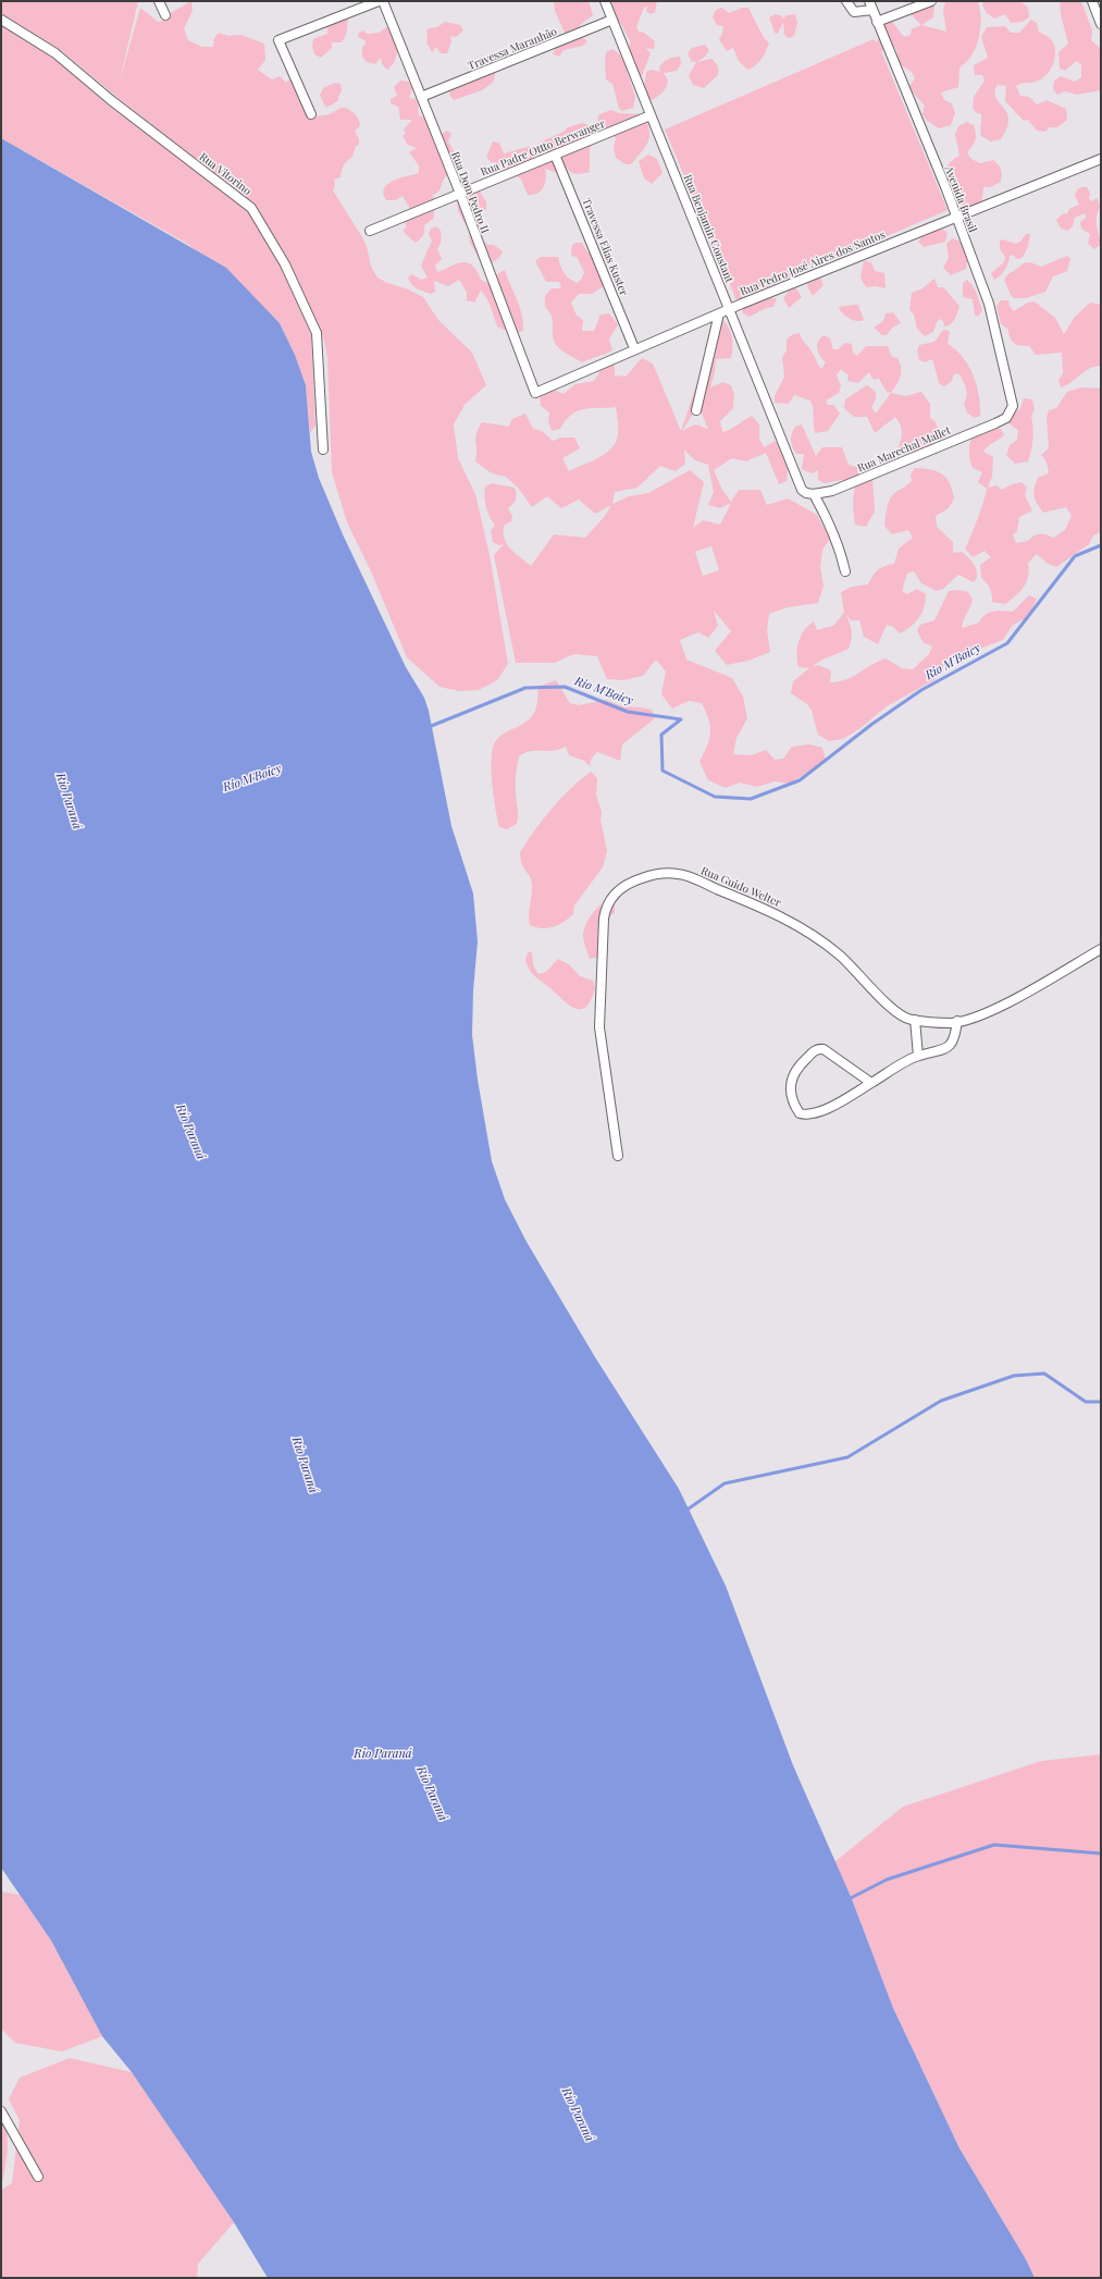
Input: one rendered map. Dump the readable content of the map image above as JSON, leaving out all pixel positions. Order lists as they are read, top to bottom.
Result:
{
  "streets": {
    "street": [
      "Travessa Maranhão",
      "Rua Padre Ottto Berwanger",
      "Rua Vitorino",
      "Rua Dom Pedro II",
      "Avenida Brasil",
      "Rua Benjamin Constant",
      "Travessa Elias Kuster",
      "Rua Pedro José Aires dos Santos",
      "Rua Marechal Mallet",
      "Rua Guido Welter"
    ]
  },
  "crossings": [
    ["Travessa Maranhão", "Rua Dom Pedro II"],
    ["Travessa Maranhão", "Rua Benjamin Constant"],
    ["Rua Padre Ottto Berwanger", "Rua Dom Pedro II"],
    ["Rua Padre Ottto Berwanger", "Rua Benjamin Constant"],
    ["Rua Padre Ottto Berwanger", "Travessa Elias Kuster"],
    ["Rua Dom Pedro II", "Rua Pedro José Aires dos Santos"],
    ["Avenida Brasil", "Rua Pedro José Aires dos Santos"],
    ["Avenida Brasil", "Rua Marechal Mallet"],
    ["Rua Benjamin Constant", "Rua Pedro José Aires dos Santos"],
    ["Rua Benjamin Constant", "Rua Marechal Mallet"],
    ["Travessa Elias Kuster", "Rua Pedro José Aires dos Santos"]
  ],
  "water": ["Rio M'Boicy", "Río Paraná", "Rio Paraná"]
}
